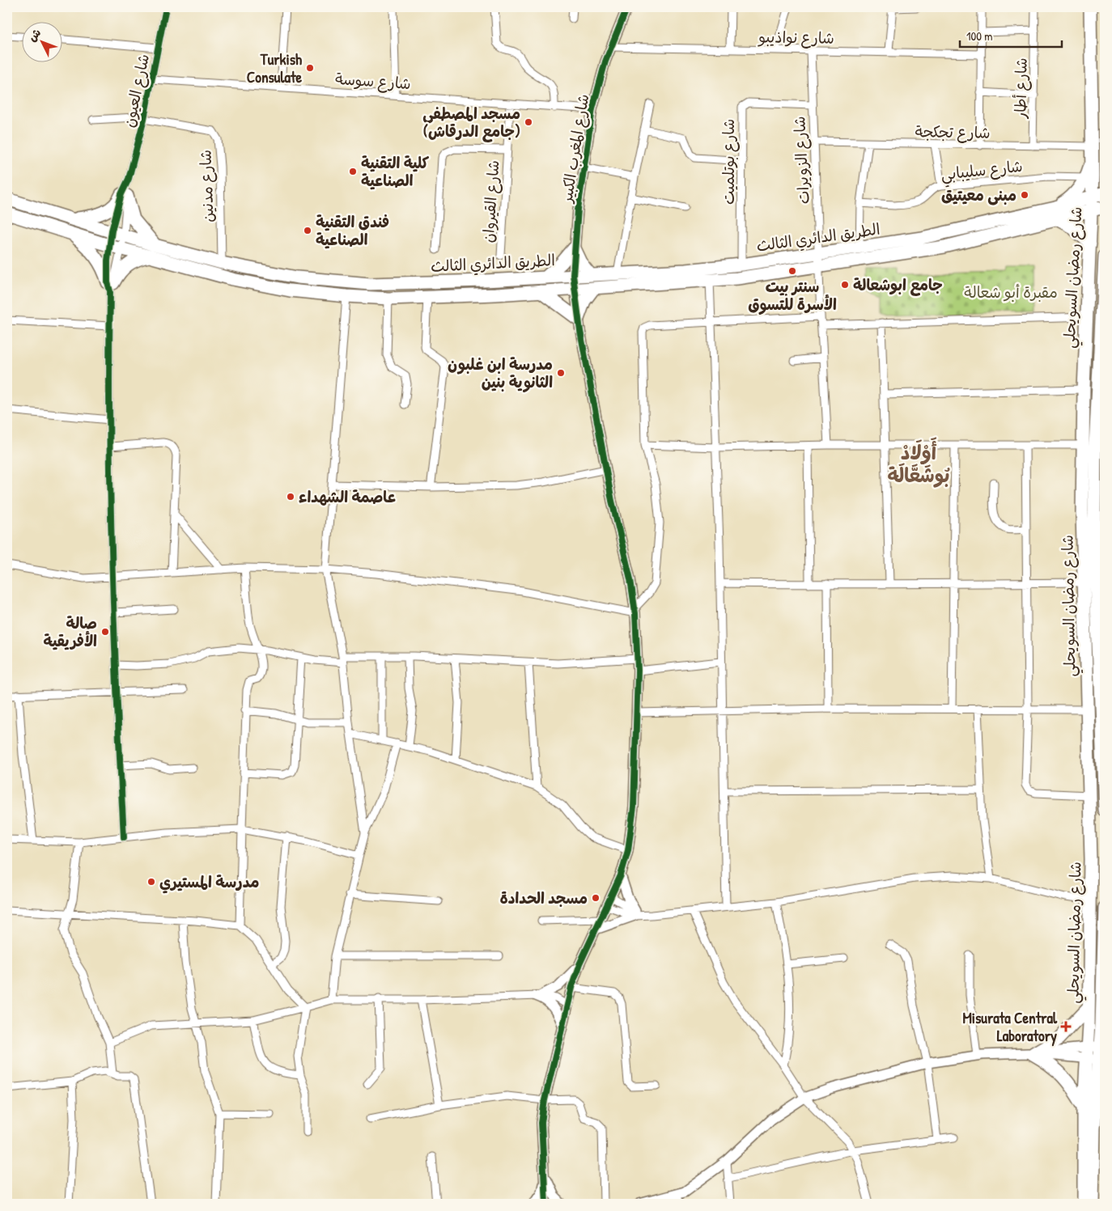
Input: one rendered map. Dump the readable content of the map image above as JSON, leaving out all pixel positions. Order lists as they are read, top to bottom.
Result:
{
  "streets": {
    "main road": ["الطريق الدائري الثالث", "شارع رمضان السويحلي"],
    "street": [
      "شارع نواذيبو",
      "شارع سوسة",
      "شارع أطار",
      "شارع العيون",
      "شارع تجكجة",
      "شارع المغرب الكبير",
      "شارع الزويرات",
      "شارع بوتلميت",
      "شارع سليبابي",
      "شارع مدنين",
      "شارع القيروان"
    ]
  },
  "crossings": [
    ["شارع نواذيبو", "شارع المغرب الكبير"],
    ["شارع نواذيبو", "شارع الزويرات"],
    ["شارع سوسة", "شارع العيون"],
    ["شارع سوسة", "شارع المغرب الكبير"],
    ["شارع سوسة", "شارع القيروان"],
    ["شارع أطار", "شارع تجكجة"],
    ["شارع العيون", "شارع مدنين"],
    ["شارع تجكجة", "شارع الزويرات"],
    ["شارع تجكجة", "شارع رمضان السويحلي"],
    ["شارع المغرب الكبير", "الطريق الدائري الثالث"],
    ["شارع الزويرات", "شارع بوتلميت"],
    ["شارع الزويرات", "الطريق الدائري الثالث"],
    ["شارع بوتلميت", "الطريق الدائري الثالث"],
    ["شارع مدنين", "الطريق الدائري الثالث"],
    ["الطريق الدائري الثالث", "شارع رمضان السويحلي"]
  ],
  "districts": ["أَوْلَادْ بُوشَعَّالَة"],
  "parks": ["مقبرة أبو شعالة"],
  "places": {
    "other": [
      "Turkish Consulate",
      "مسجد المصطفى (جامع الدرقاش)",
      "كلية التقنية الصناعية",
      "مبنى معيتيق",
      "فندق التقنية الصناعية",
      "سنتر بيت الأسرة للتسوق",
      "جامع ابوشعالة",
      "مدرسة ابن غلبون الثانوية بنين",
      "عاصمة الشهداء",
      "صالة الأفريقية",
      "مدرسة المستيري",
      "مسجد الحدادة"
    ],
    "health": ["Misurata Central Laboratory"]
  },
  "scale_bar": "100 m",
  "north": "top left"
}
